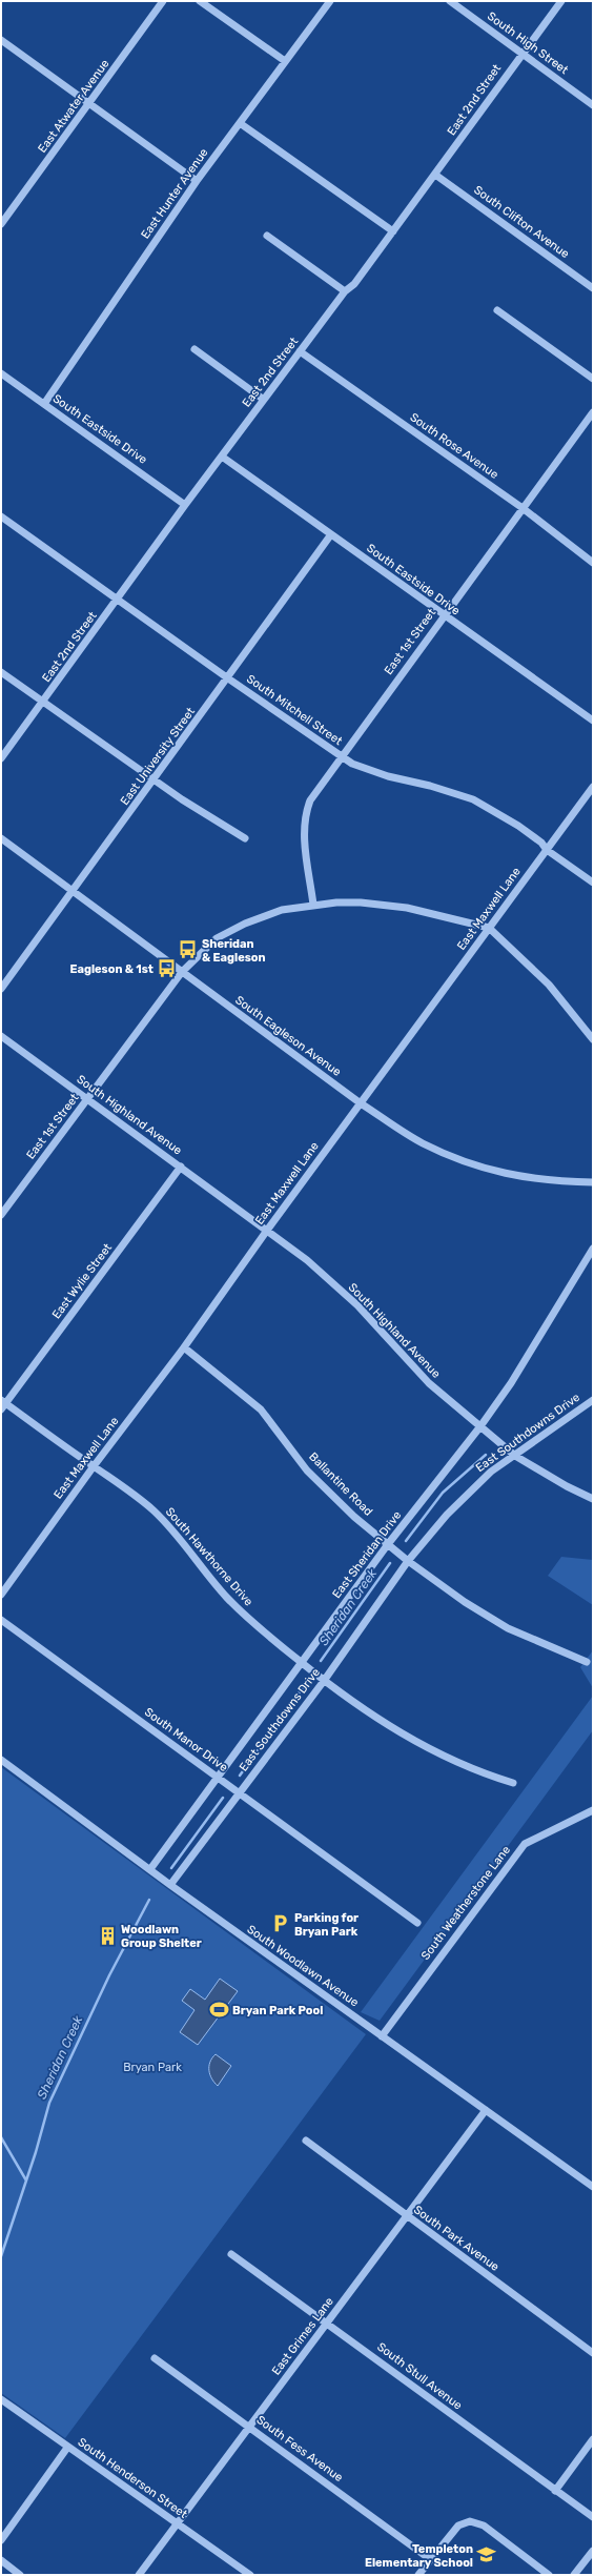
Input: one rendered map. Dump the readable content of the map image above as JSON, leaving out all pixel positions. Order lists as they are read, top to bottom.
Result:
{
  "streets": {
    "street": [
      "South High Street",
      "East 2nd Street",
      "East Atwater Avenue",
      "East Hunter Avenue",
      "South Clifton Avenue",
      "South Eastside Drive",
      "South Rose Avenue",
      "East 1st Street",
      "South Mitchell Street",
      "East University Street",
      "East Maxwell Lane",
      "South Eagleson Avenue",
      "South Highland Avenue",
      "East Wylie Street",
      "East Southdowns Drive",
      "Ballantine Road",
      "East Sheridan Drive",
      "South Hawthorne Drive",
      "South Manor Drive",
      "South Weatherstone Lane",
      "South Woodlawn Avenue",
      "South Park Avenue",
      "East Grimes Lane",
      "South Stull Avenue",
      "South Fess Avenue",
      "South Henderson Street"
    ]
  },
  "crossings": [
    ["South High Street", "East 2nd Street"],
    ["East 2nd Street", "South Clifton Avenue"],
    ["East 2nd Street", "South Eastside Drive"],
    ["East 2nd Street", "South Rose Avenue"],
    ["East 2nd Street", "South Mitchell Street"],
    ["East Hunter Avenue", "South Eastside Drive"],
    ["South Eastside Drive", "East 1st Street"],
    ["South Eastside Drive", "East University Street"],
    ["South Rose Avenue", "East 1st Street"],
    ["East 1st Street", "South Mitchell Street"],
    ["East 1st Street", "East Maxwell Lane"],
    ["East 1st Street", "South Eagleson Avenue"],
    ["East 1st Street", "South Highland Avenue"],
    ["South Mitchell Street", "East University Street"],
    ["South Mitchell Street", "East Maxwell Lane"],
    ["East University Street", "South Eagleson Avenue"],
    ["East Maxwell Lane", "South Eagleson Avenue"],
    ["East Maxwell Lane", "South Highland Avenue"],
    ["East Maxwell Lane", "Ballantine Road"],
    ["East Maxwell Lane", "South Hawthorne Drive"],
    ["South Highland Avenue", "East Wylie Street"],
    ["South Highland Avenue", "East Southdowns Drive"],
    ["South Highland Avenue", "East Sheridan Drive"],
    ["East Wylie Street", "South Hawthorne Drive"],
    ["East Southdowns Drive", "Ballantine Road"],
    ["East Southdowns Drive", "South Hawthorne Drive"],
    ["East Southdowns Drive", "South Manor Drive"],
    ["East Southdowns Drive", "South Woodlawn Avenue"],
    ["Ballantine Road", "East Sheridan Drive"],
    ["East Sheridan Drive", "South Hawthorne Drive"],
    ["East Sheridan Drive", "South Manor Drive"],
    ["East Sheridan Drive", "South Woodlawn Avenue"],
    ["South Weatherstone Lane", "South Woodlawn Avenue"],
    ["South Woodlawn Avenue", "East Grimes Lane"],
    ["South Park Avenue", "East Grimes Lane"],
    ["East Grimes Lane", "South Stull Avenue"],
    ["East Grimes Lane", "South Fess Avenue"],
    ["East Grimes Lane", "South Henderson Street"]
  ],
  "water": ["Sheridan Creek"],
  "parks": ["Bryan Park"],
  "places": {
    "bus stop": ["Sheridan & Eagleson", "Eagleson & 1st"],
    "parking": ["Parking for Bryan Park"],
    "building": ["Woodlawn Group Shelter"],
    "sports": ["Bryan Park Pool"],
    "school or university": ["Templeton Elementary School"]
  }
}
